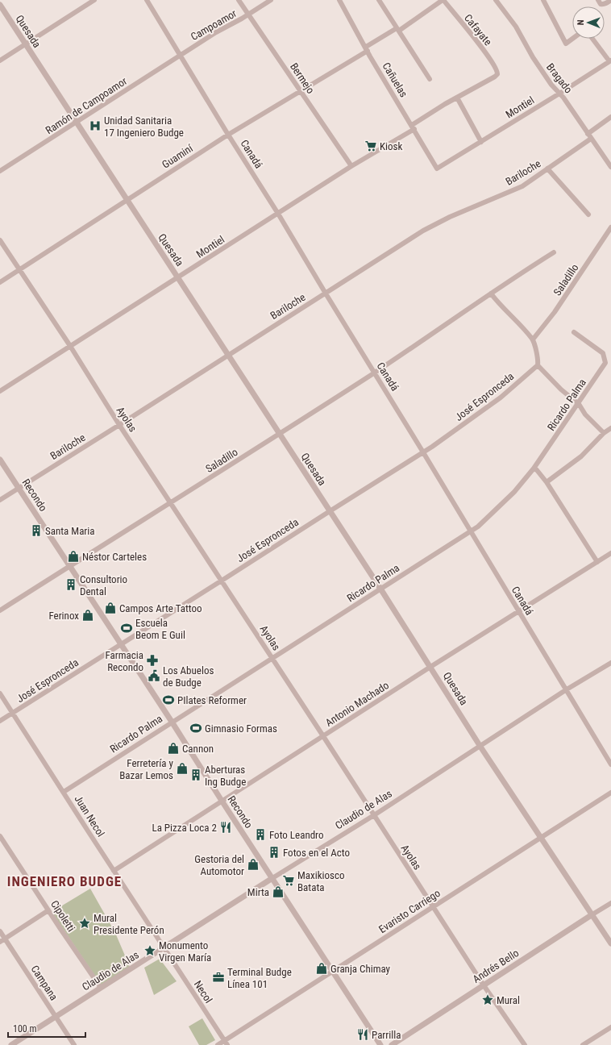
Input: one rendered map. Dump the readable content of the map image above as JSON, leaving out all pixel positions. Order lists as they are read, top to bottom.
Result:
{
  "streets": {
    "street": [
      "Campoamor",
      "Cafayate",
      "Quesada",
      "Bermejo",
      "Bragado",
      "Cañuelas",
      "Ramón de Campoamor",
      "Montiel",
      "Canadá",
      "Guaminí",
      "Bariloche",
      "Saladillo",
      "José Espronceda",
      "Ricardo Palma",
      "Ayolas",
      "Recondo",
      "Antonio Machado",
      "Claudio de Alas",
      "Juan Necol",
      "Evaristo Carriego",
      "Cipoletti",
      "Andrés Bello",
      "Campana",
      "Necol"
    ]
  },
  "crossings": [
    ["Campoamor", "Bermejo"],
    ["Campoamor", "Ramón de Campoamor"],
    ["Campoamor", "Canadá"],
    ["Cafayate", "Montiel"],
    ["Cafayate", "Guaminí"],
    ["Quesada", "Ramón de Campoamor"],
    ["Quesada", "Montiel"],
    ["Quesada", "Guaminí"],
    ["Quesada", "Bariloche"],
    ["Quesada", "Saladillo"],
    ["Quesada", "José Espronceda"],
    ["Quesada", "Ricardo Palma"],
    ["Quesada", "Antonio Machado"],
    ["Quesada", "Claudio de Alas"],
    ["Quesada", "Evaristo Carriego"],
    ["Quesada", "Andrés Bello"],
    ["Bermejo", "Montiel"],
    ["Bermejo", "Guaminí"],
    ["Bragado", "Montiel"],
    ["Bragado", "Bariloche"],
    ["Cañuelas", "Montiel"],
    ["Cañuelas", "Guaminí"],
    ["Ramón de Campoamor", "Canadá"],
    ["Montiel", "Canadá"],
    ["Montiel", "Ayolas"],
    ["Canadá", "Guaminí"],
    ["Canadá", "Bariloche"],
    ["Canadá", "Saladillo"],
    ["Canadá", "José Espronceda"],
    ["Canadá", "Ricardo Palma"],
    ["Canadá", "Antonio Machado"],
    ["Canadá", "Claudio de Alas"],
    ["Guaminí", "Ayolas"],
    ["Bariloche", "Ayolas"],
    ["Bariloche", "Recondo"],
    ["Saladillo", "Ayolas"],
    ["Saladillo", "Recondo"],
    ["José Espronceda", "Ayolas"],
    ["José Espronceda", "Recondo"],
    ["José Espronceda", "Juan Necol"],
    ["Ricardo Palma", "Ayolas"],
    ["Ricardo Palma", "Recondo"],
    ["Ricardo Palma", "Juan Necol"],
    ["Ayolas", "Antonio Machado"],
    ["Ayolas", "Claudio de Alas"],
    ["Ayolas", "Evaristo Carriego"],
    ["Ayolas", "Andrés Bello"],
    ["Recondo", "Antonio Machado"],
    ["Recondo", "Claudio de Alas"],
    ["Recondo", "Evaristo Carriego"],
    ["Antonio Machado", "Juan Necol"],
    ["Claudio de Alas", "Juan Necol"],
    ["Claudio de Alas", "Cipoletti"],
    ["Claudio de Alas", "Campana"],
    ["Claudio de Alas", "Necol"],
    ["Juan Necol", "Necol"],
    ["Evaristo Carriego", "Necol"]
  ],
  "districts": ["INGENIERO BUDGE"],
  "places": {
    "hospital": ["Unidad Sanitaria 17 Ingeniero Budge"],
    "supermarket": ["Kiosk", "Maxikiosco Batata"],
    "building": [
      "Santa Maria",
      "Consultorio Dental",
      "Aberturas Ing Budge",
      "Foto Leandro",
      "Fotos en el Acto"
    ],
    "shop": [
      "Néstor Carteles",
      "Campos Arte Tattoo",
      "Ferinox",
      "Cannon",
      "Ferretería y Bazar Lemos",
      "Gestoria del Automotor",
      "Mirta",
      "Granja Chimay"
    ],
    "sports": ["Escuela Beom E Guil", "PIlates Reformer", "Gimnasio Formas"],
    "pharmacy": ["Farmacia Recondo"],
    "public building": ["Los Abuelos de Budge"],
    "restaurant": ["La Pizza Loca 2", "Parrilla"],
    "place": ["Mural Presidente Perón", "Monumento Virgen María", "Mural"],
    "office": ["Terminal Budge Línea 101"]
  },
  "scale_bar": "100 m",
  "north": "left"
}
